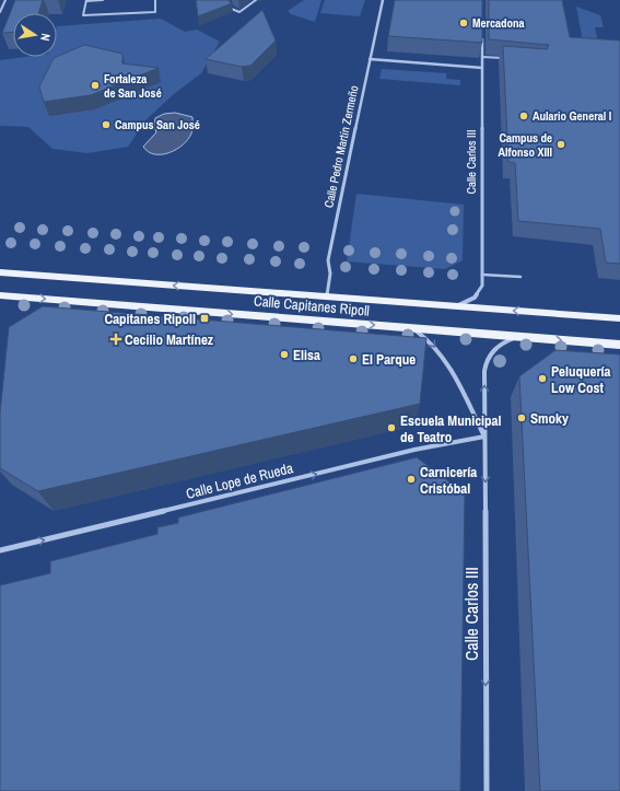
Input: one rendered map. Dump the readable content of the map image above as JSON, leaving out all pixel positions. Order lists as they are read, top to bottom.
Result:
{
  "streets": {
    "main road": ["Calle Capitanes Ripoll"],
    "street": ["Calle Pedro Martín Zermeño", "Calle Carlos III", "Calle Lope de Rueda"]
  },
  "crossings": [
    ["Calle Pedro Martín Zermeño", "Calle Capitanes Ripoll"],
    ["Calle Carlos III", "Calle Capitanes Ripoll"],
    ["Calle Carlos III", "Calle Lope de Rueda"]
  ],
  "one_way": ["Calle Lope de Rueda"],
  "places": {
    "other": [
      "Mercadona",
      "Fortaleza de San José",
      "Aulario General I",
      "Campus San José",
      "Campus de Alfonso XIII",
      "Elisa",
      "El Parque",
      "Peluquería Low Cost",
      "Smoky",
      "Escuela Municipal de Teatro",
      "Carnicería Cristóbal"
    ],
    "transit": ["Capitanes Ripoll"],
    "health": ["Cecilio Martínez"]
  },
  "north": "right"
}
